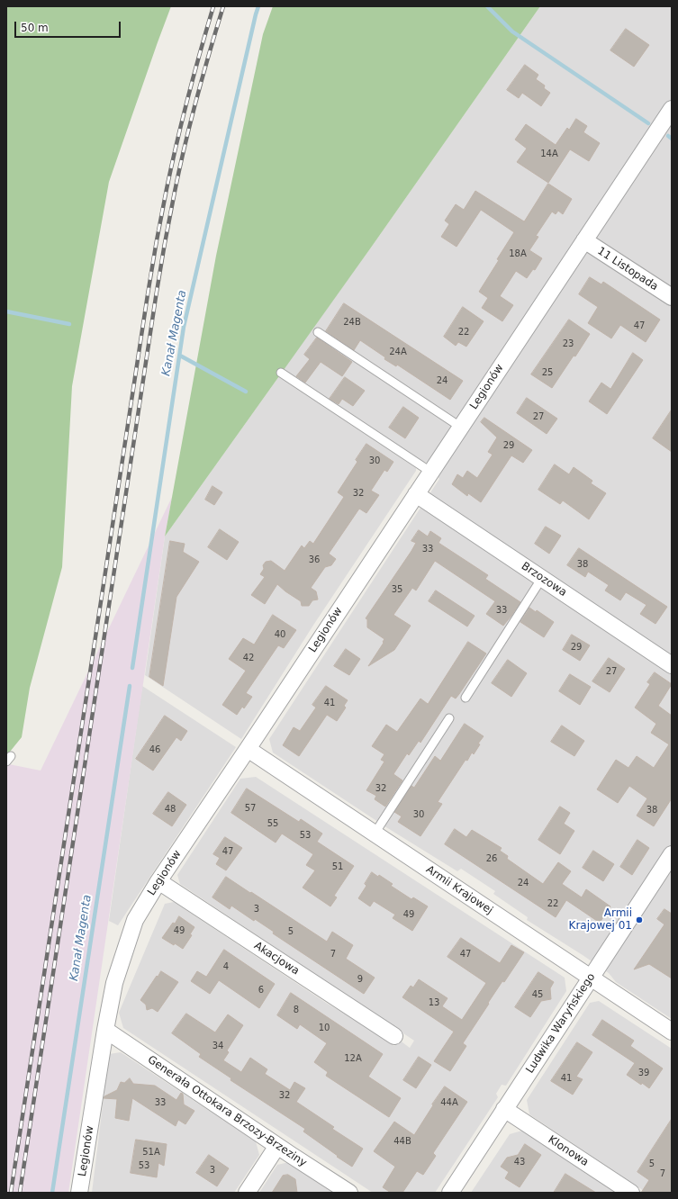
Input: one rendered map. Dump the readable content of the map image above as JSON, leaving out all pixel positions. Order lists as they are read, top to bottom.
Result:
{
  "streets": {
    "street": [
      "11 Listopada",
      "Legionów",
      "Brzozowa",
      "Armii Krajowej",
      "Akacjowa",
      "Ludwika Waryńskiego",
      "Generała Ottokara Brzozy-Brzeziny",
      "Klonowa"
    ]
  },
  "crossings": [
    ["11 Listopada", "Legionów"],
    ["Legionów", "Brzozowa"],
    ["Legionów", "Armii Krajowej"],
    ["Legionów", "Akacjowa"],
    ["Legionów", "Generała Ottokara Brzozy-Brzeziny"],
    ["Armii Krajowej", "Ludwika Waryńskiego"],
    ["Ludwika Waryńskiego", "Klonowa"]
  ],
  "water": ["Kanał Magenta"],
  "places": ["Armii Krajowej 01"],
  "house_numbers": [
    "14A",
    "18A",
    "24B",
    "47",
    "22",
    "23",
    "24A",
    "25",
    "24",
    "27",
    "29",
    "30",
    "32",
    "33",
    "36",
    "38",
    "35",
    "33",
    "40",
    "29",
    "42",
    "27",
    "41",
    "46",
    "32",
    "57",
    "48",
    "38",
    "30",
    "55",
    "53",
    "47",
    "26",
    "51",
    "24",
    "22",
    "3",
    "49",
    "49",
    "5",
    "7",
    "47",
    "4",
    "9",
    "6",
    "45",
    "13",
    "8",
    "10",
    "34",
    "12A",
    "39",
    "41",
    "32",
    "33",
    "44A",
    "44B",
    "51A",
    "43",
    "5",
    "53",
    "3",
    "7"
  ],
  "scale_bar": "50 m"
}
